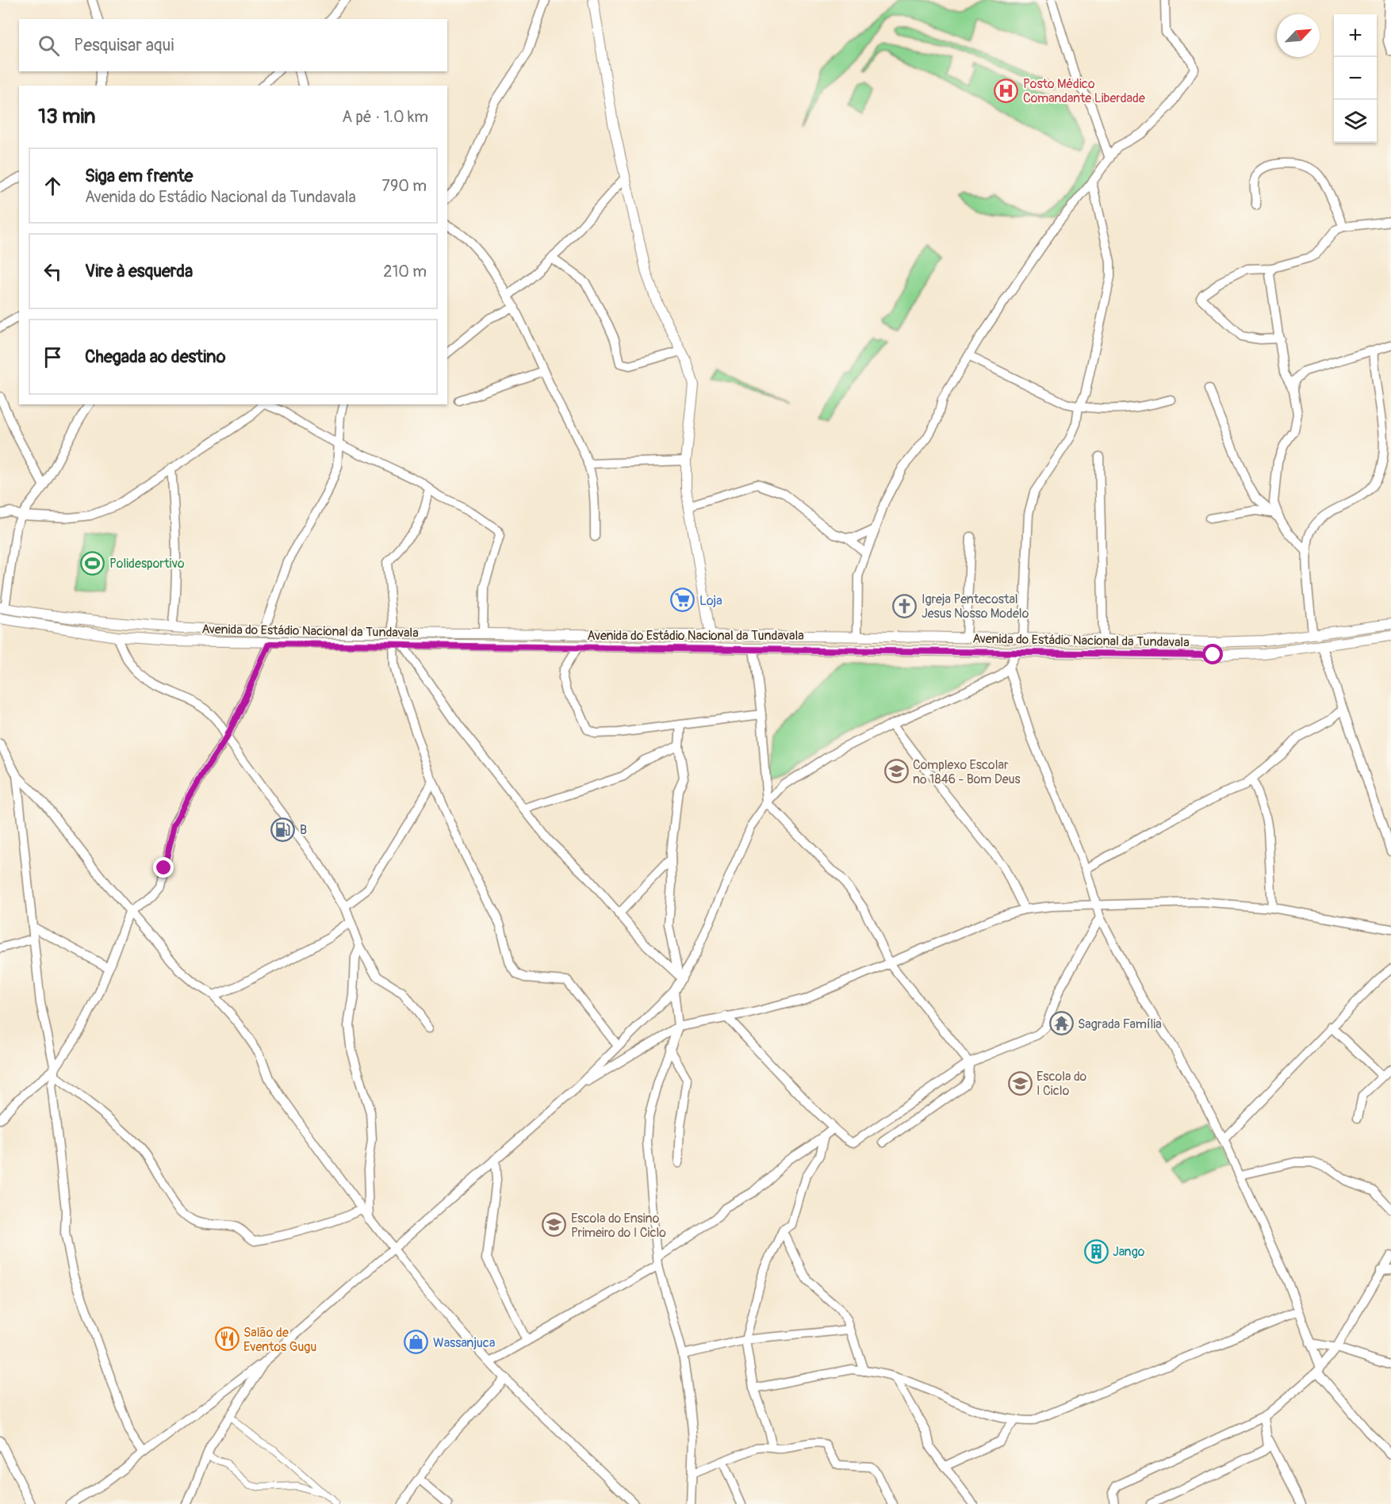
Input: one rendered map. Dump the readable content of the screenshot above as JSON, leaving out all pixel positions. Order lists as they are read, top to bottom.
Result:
{
  "streets": {
    "street": ["Avenida do Estádio Nacional da Tundavala"]
  },
  "places": {
    "hospital": ["Posto Médico Comandante Liberdade"],
    "sports": ["Polidesportivo"],
    "supermarket": ["Loja"],
    "church": ["Igreja Pentecostal Jesus Nosso Modelo"],
    "school or university": ["Complexo Escolar nº 1846 - Bom Deus", "Escola do I Ciclo", "Escola do Ensino Primeiro do I Ciclo"],
    "fuel station": ["B"],
    "temple": ["Sagrada Família"],
    "building": ["Jango"],
    "restaurant": ["Salão de Eventos Gugu"],
    "shop": ["Wassanjuca"]
  },
  "north": "top right",
  "page": {
    "map_buttons": ["+", "−"],
    "search": "Pesquisar aqui",
    "heading": ["13 min", "A pé · 1.0 km"],
    "list": [
      ["Siga em frente", "Avenida do Estádio Nacional da Tundavala", "790 m"],
      ["Vire à esquerda", "210 m"],
      "Chegada ao destino"
    ]
  }
}
